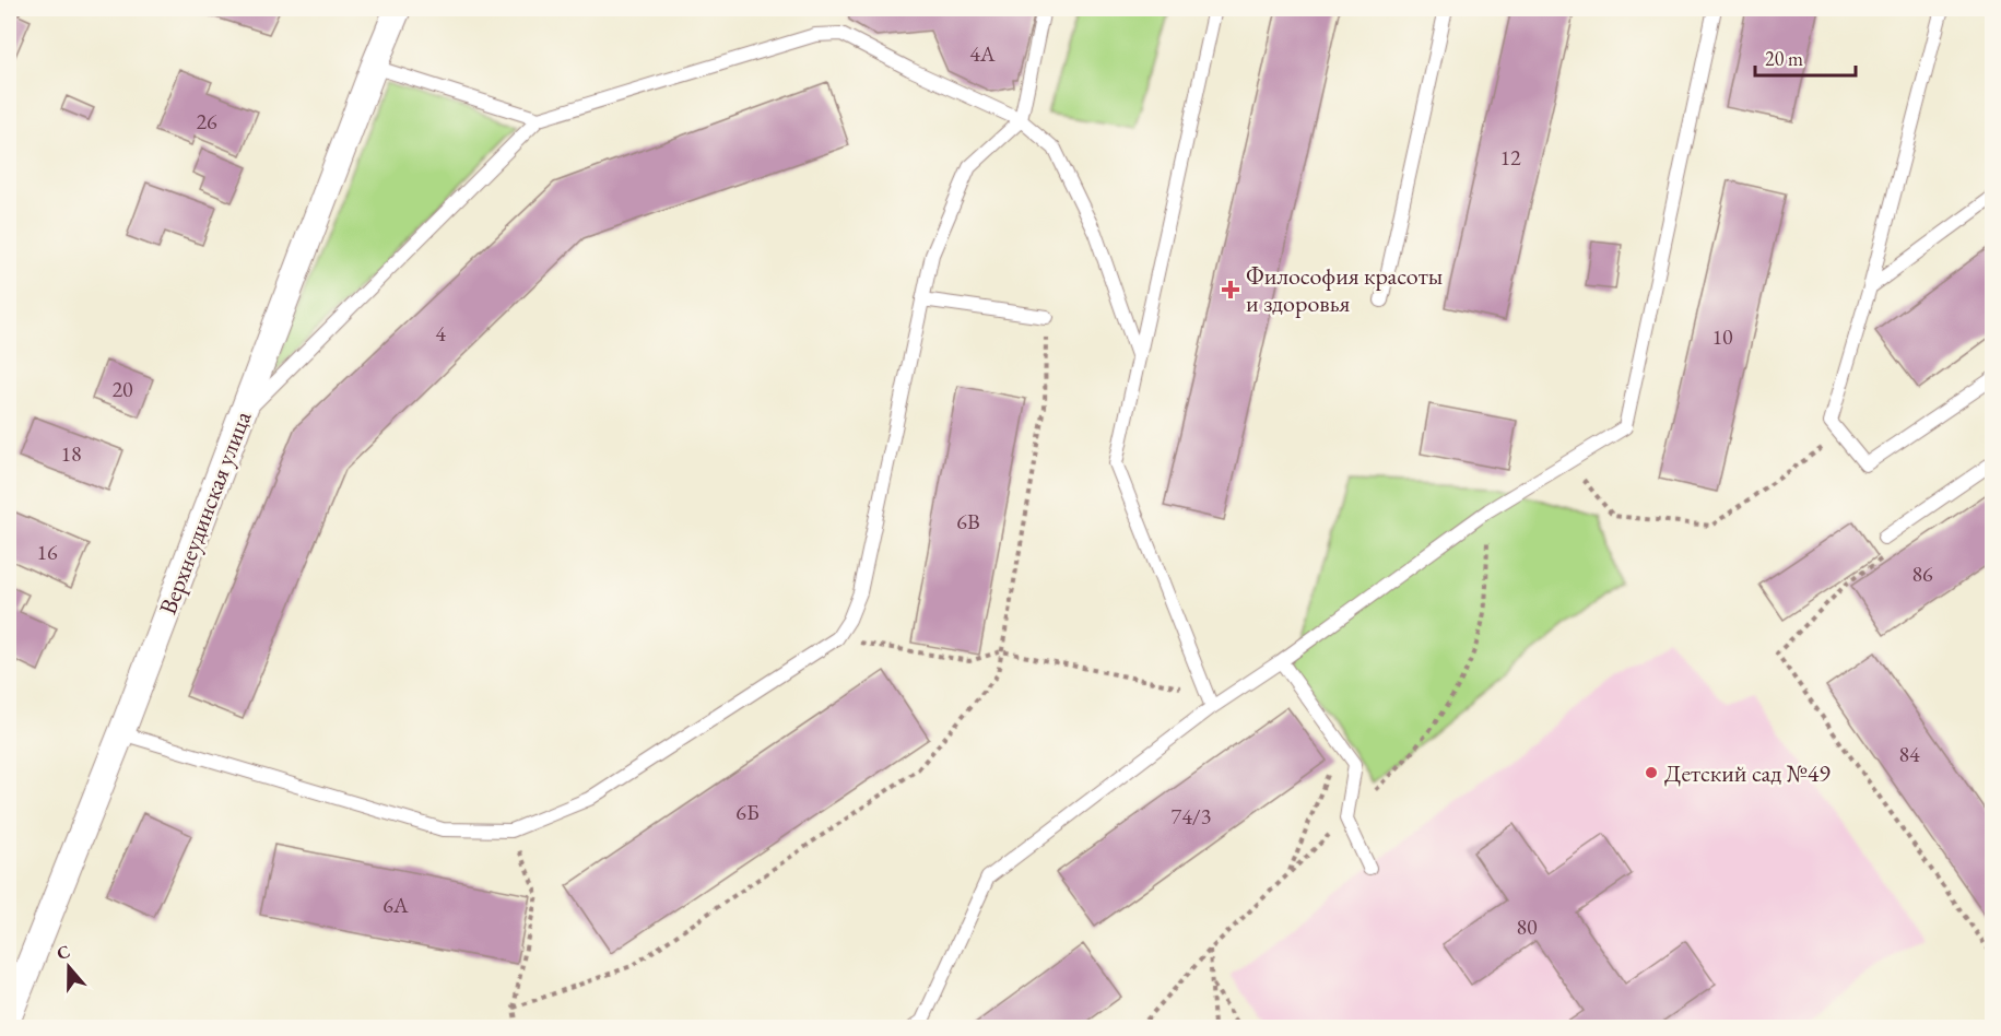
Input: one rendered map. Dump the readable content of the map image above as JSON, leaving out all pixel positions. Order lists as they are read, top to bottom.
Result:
{
  "streets": {
    "street": ["Верхнеудинская улица"]
  },
  "places": {
    "health": ["Философия красоты и здоровья"],
    "other": ["Детский сад №49"]
  },
  "house_numbers": [
    "4А",
    "26",
    "12",
    "4",
    "10",
    "20",
    "18",
    "6В",
    "16",
    "86",
    "84",
    "6Б",
    "74/3",
    "6А",
    "80"
  ],
  "scale_bar": "20 m",
  "north": "top"
}
